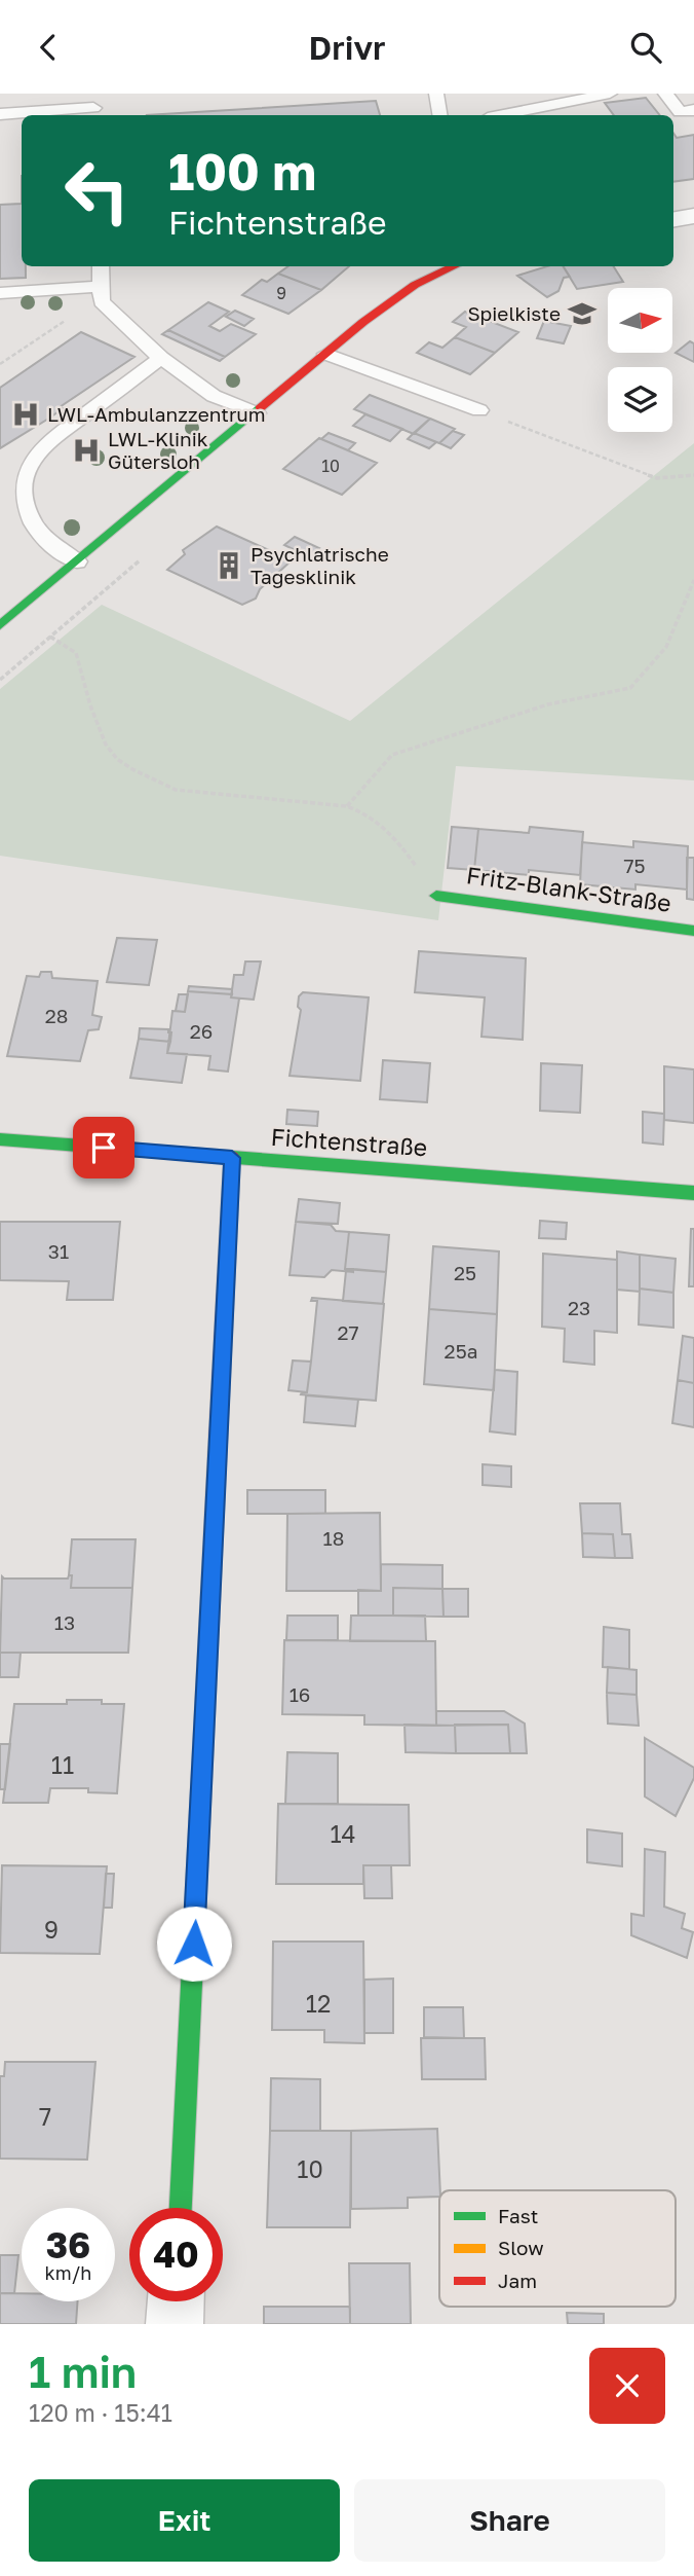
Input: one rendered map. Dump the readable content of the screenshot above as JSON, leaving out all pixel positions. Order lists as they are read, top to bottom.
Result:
{
  "streets": {
    "street": ["Fritz-Blank-Straße", "Fichtenstraße"]
  },
  "places": {
    "school or university": ["Spielkiste"],
    "hospital": ["LWL-Ambulanzzentrum", "LWL-Klinik Gütersloh"],
    "building": ["Psychlatrische Tagesklinik"]
  },
  "house_numbers": [
    "9",
    "10",
    "75",
    "28",
    "26",
    "31",
    "25",
    "23",
    "27",
    "25a",
    "18",
    "13",
    "16",
    "11",
    "14",
    "9",
    "12",
    "7",
    "10"
  ],
  "legend": ["Fast", "Slow", "Jam"],
  "north": "right",
  "page": {
    "header": "Drivr",
    "turn": ["100 m", "Fichtenstraße"],
    "speed": "36 km/h",
    "limit": "40",
    "heading": ["1 min", "120 m · 15:41"],
    "buttons": ["Exit", "Share"]
  }
}
